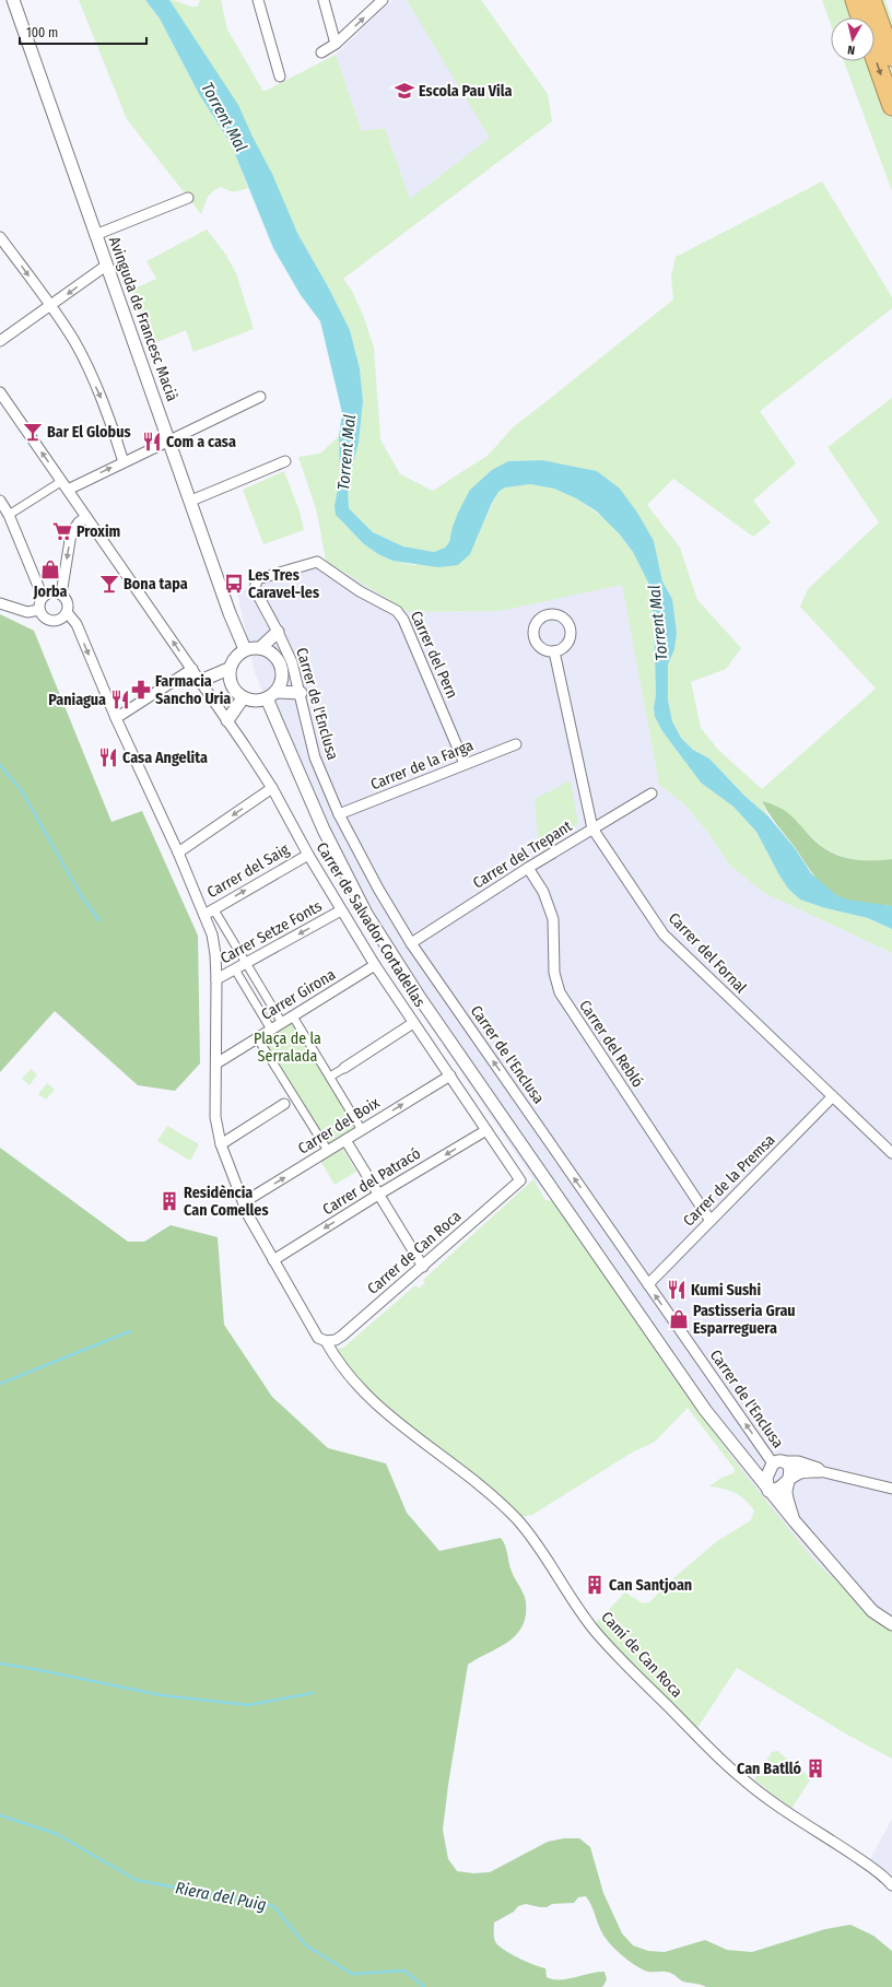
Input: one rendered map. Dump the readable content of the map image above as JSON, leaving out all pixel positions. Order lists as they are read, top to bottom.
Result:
{
  "streets": {
    "street": [
      "Avinguda de Francesc Macià",
      "Carrer del Pern",
      "Carrer de l'Enclusa",
      "Carrer de la Farga",
      "Carrer del Trepant",
      "Carrer del Saig",
      "Carrer de Salvador Cortadellas",
      "Carrer Setze Fonts",
      "Carrer del Fornal",
      "Carrer Girona",
      "Carrer del Rebló",
      "Carrer del Boix",
      "Carrer de la Premsa",
      "Carrer del Patracó",
      "Carrer de Can Roca",
      "Camí de Can Roca"
    ]
  },
  "crossings": [
    ["Carrer del Pern", "Carrer de l'Enclusa"],
    ["Carrer del Pern", "Carrer de la Farga"],
    ["Carrer de l'Enclusa", "Carrer de la Farga"],
    ["Carrer de l'Enclusa", "Carrer del Trepant"],
    ["Carrer de l'Enclusa", "Carrer de la Premsa"],
    ["Carrer del Trepant", "Carrer del Fornal"],
    ["Carrer del Trepant", "Carrer del Rebló"],
    ["Carrer del Saig", "Carrer de Salvador Cortadellas"],
    ["Carrer del Saig", "Camí de Can Roca"],
    ["Carrer de Salvador Cortadellas", "Carrer Setze Fonts"],
    ["Carrer de Salvador Cortadellas", "Carrer Girona"],
    ["Carrer de Salvador Cortadellas", "Carrer del Boix"],
    ["Carrer de Salvador Cortadellas", "Carrer del Patracó"],
    ["Carrer de Salvador Cortadellas", "Carrer de Can Roca"],
    ["Carrer Setze Fonts", "Camí de Can Roca"],
    ["Carrer del Fornal", "Carrer de la Premsa"],
    ["Carrer Girona", "Camí de Can Roca"],
    ["Carrer del Rebló", "Carrer de la Premsa"],
    ["Carrer del Boix", "Camí de Can Roca"],
    ["Carrer del Patracó", "Camí de Can Roca"],
    ["Carrer de Can Roca", "Camí de Can Roca"]
  ],
  "one_way": ["Carrer Setze Fonts", "Carrer del Patracó"],
  "water": ["Torrent Mal", "Riera del Puig"],
  "parks": ["Plaça de la Serralada"],
  "places": {
    "school or university": ["Escola Pau Vila"],
    "bar": ["Bar El Globus", "Bona tapa"],
    "restaurant": [
      "Com a casa",
      "Paniagua",
      "Casa Angelita",
      "Kumi Sushi"
    ],
    "supermarket": ["Proxim"],
    "shop": ["Jorba", "Pastisseria Grau Esparreguera"],
    "bus stop": ["Les Tres Caravel-les"],
    "pharmacy": ["Farmacia Sancho Uria"],
    "building": ["Residència Can Comelles", "Can Santjoan", "Can Batlló"]
  },
  "scale_bar": "100 m",
  "north": "bottom"
}
